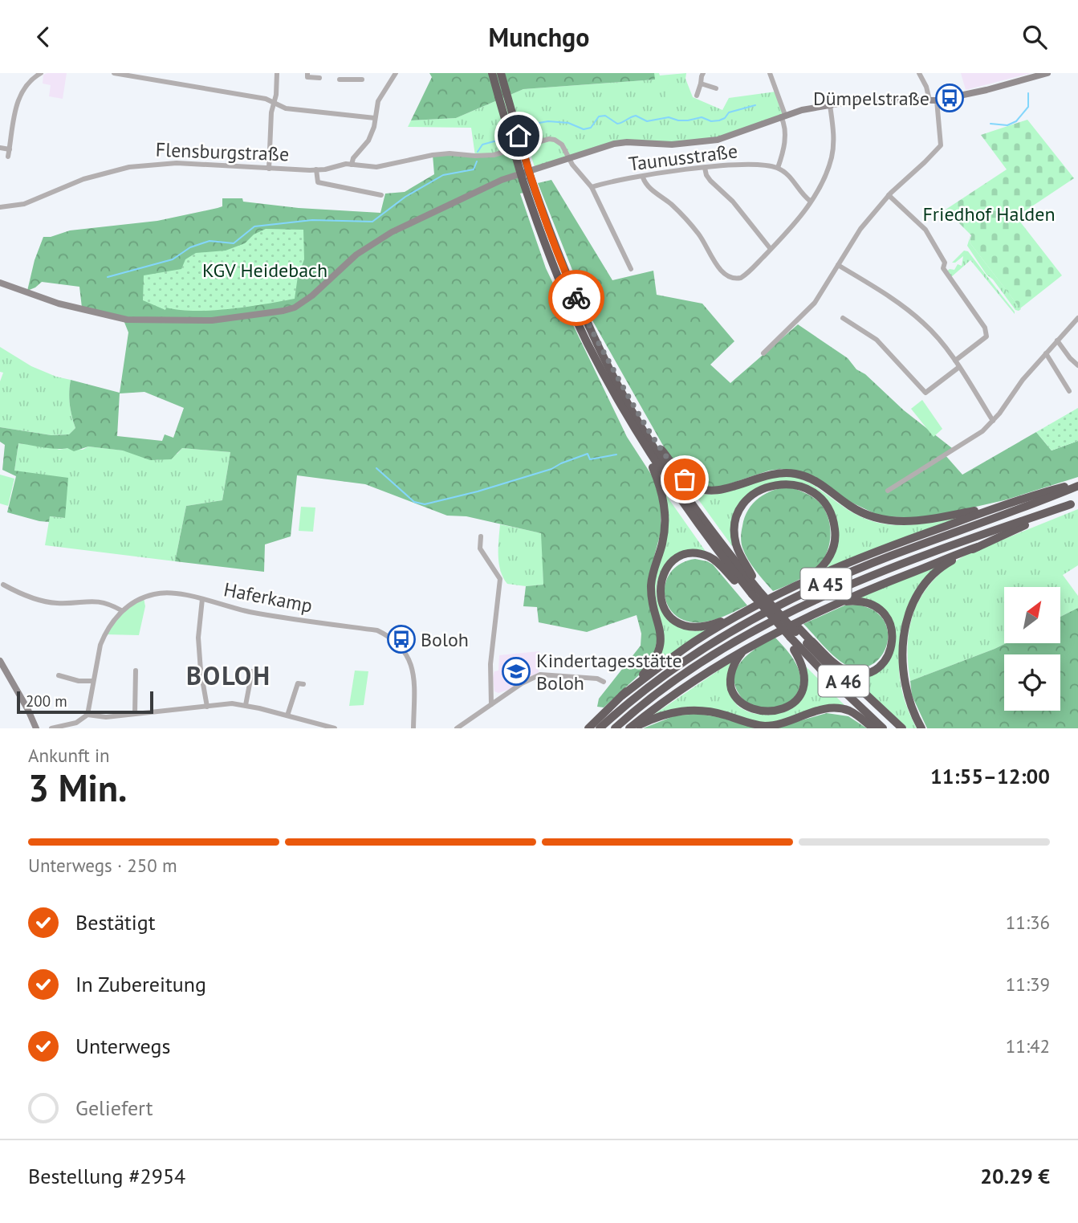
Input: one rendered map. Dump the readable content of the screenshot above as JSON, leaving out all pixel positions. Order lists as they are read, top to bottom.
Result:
{
  "streets": {
    "highway": ["A 45", "A 46"],
    "street": ["Flensburgstraße", "Taunusstraße", "Haferkamp"]
  },
  "crossings": [
    ["Flensburgstraße", "Taunusstraße"]
  ],
  "districts": ["BOLOH"],
  "parks": ["Friedhof Halden", "KGV Heidebach"],
  "places": {
    "bus stop": ["Dümpelstraße", "Boloh"],
    "school or university": ["Kindertagesstätte Boloh"]
  },
  "scale_bar": "200 m",
  "north": "top right",
  "page": {
    "header": "Munchgo",
    "scale": "200 m",
    "heading": ["3 Min.", "Ankunft in", "11:55–12:00"],
    "panel": ["Bestellung #2954", "20.29 €"],
    "bar": "Unterwegs · 250 m",
    "list": [
      ["Bestätigt", "11:36"],
      ["In Zubereitung", "11:39"],
      ["Unterwegs", "11:42"],
      "Geliefert"
    ]
  }
}
